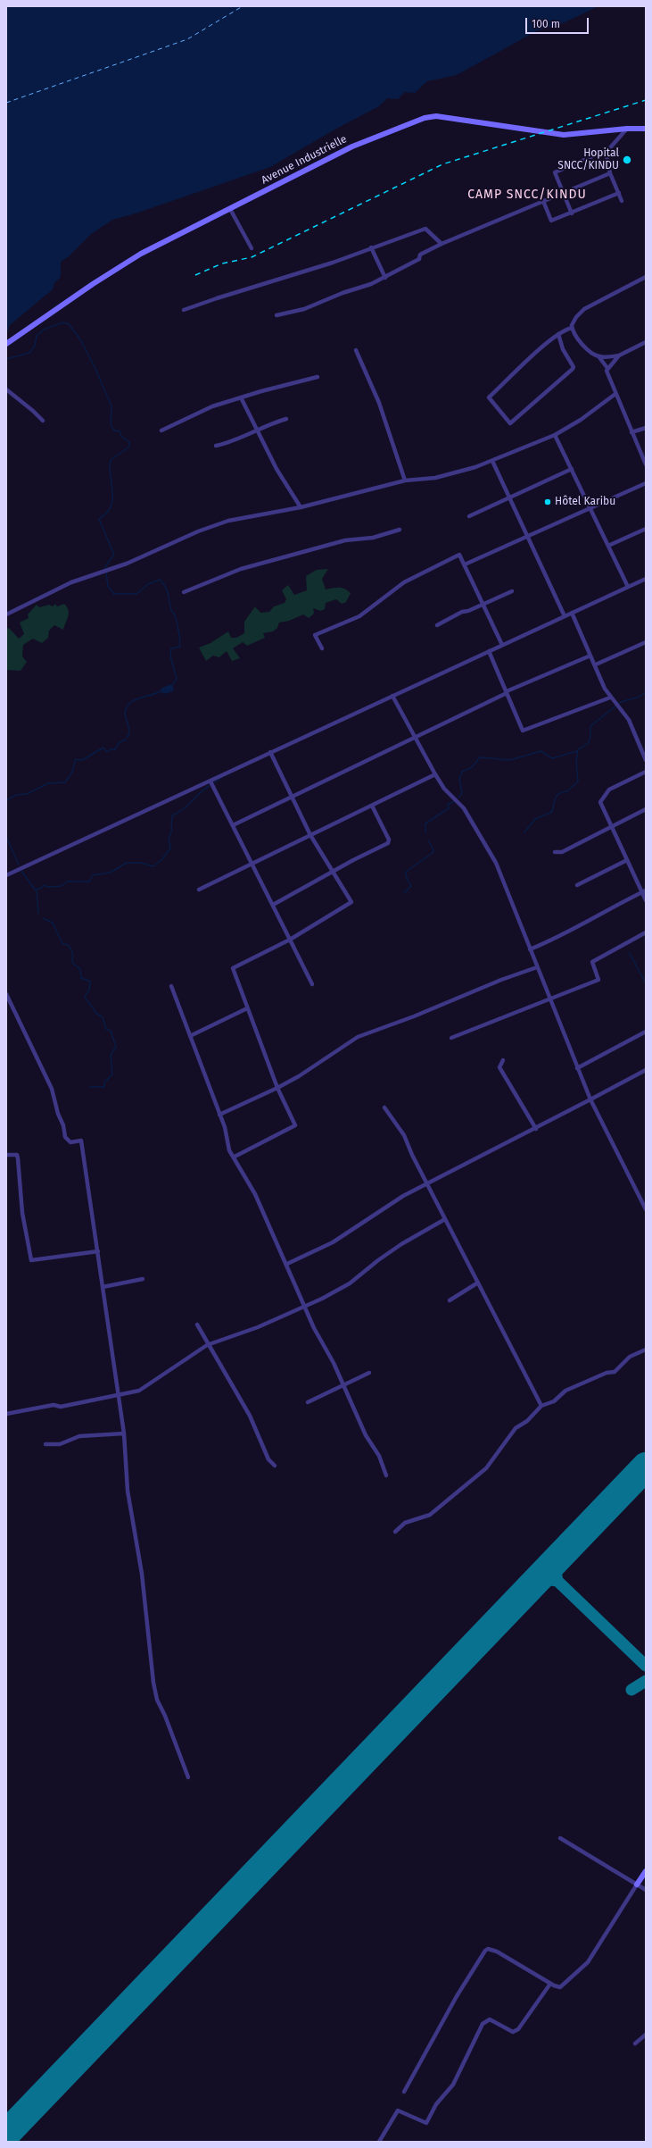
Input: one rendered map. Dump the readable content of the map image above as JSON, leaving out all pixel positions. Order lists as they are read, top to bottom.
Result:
{
  "streets": {
    "street": ["Avenue Industrielle"]
  },
  "districts": ["CAMP SNCC/KINDU"],
  "places": ["Hopital SNCC/KINDU", "Hôtel Karibu"],
  "scale_bar": "100 m"
}
